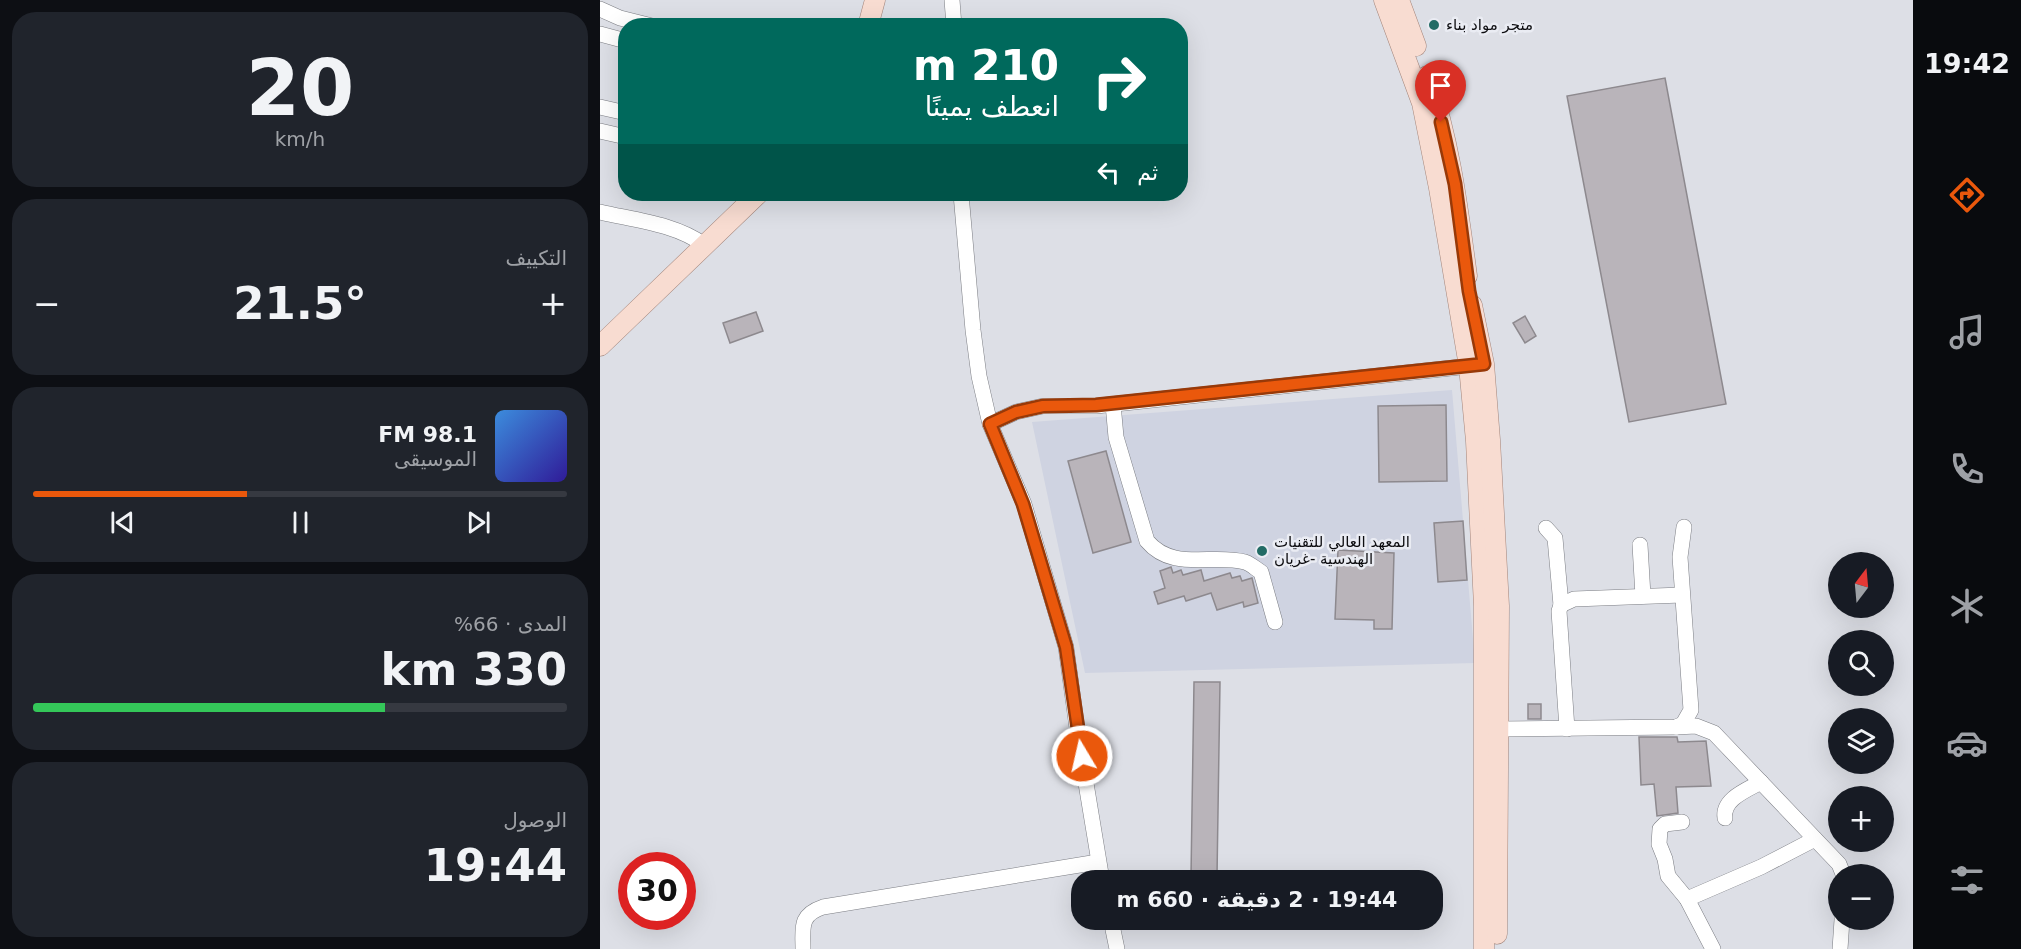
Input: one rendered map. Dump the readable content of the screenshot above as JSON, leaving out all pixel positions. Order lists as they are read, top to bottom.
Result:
{
  "places": ["متجر مواد بناء", "المعهد العالي للتقنيات الهندسية -غريان"],
  "north": "top",
  "page": {
    "tabs": "19:42",
    "tile": [
      ["20", "km/h"],
      "التكييف",
      ["المدى · 66%", "330 km"],
      ["الوصول", "19:44"]
    ],
    "turn": ["210 m", "انعطف يمينًا"],
    "then": "ثم",
    "heat": ["−", "21.5°", "+"],
    "song": ["98.1 FM", "الموسيقى"],
    "map_buttons": ["+", "−"],
    "limit": "30",
    "trip": "19:44 · 2 دقيقة · 660 m"
  }
}
